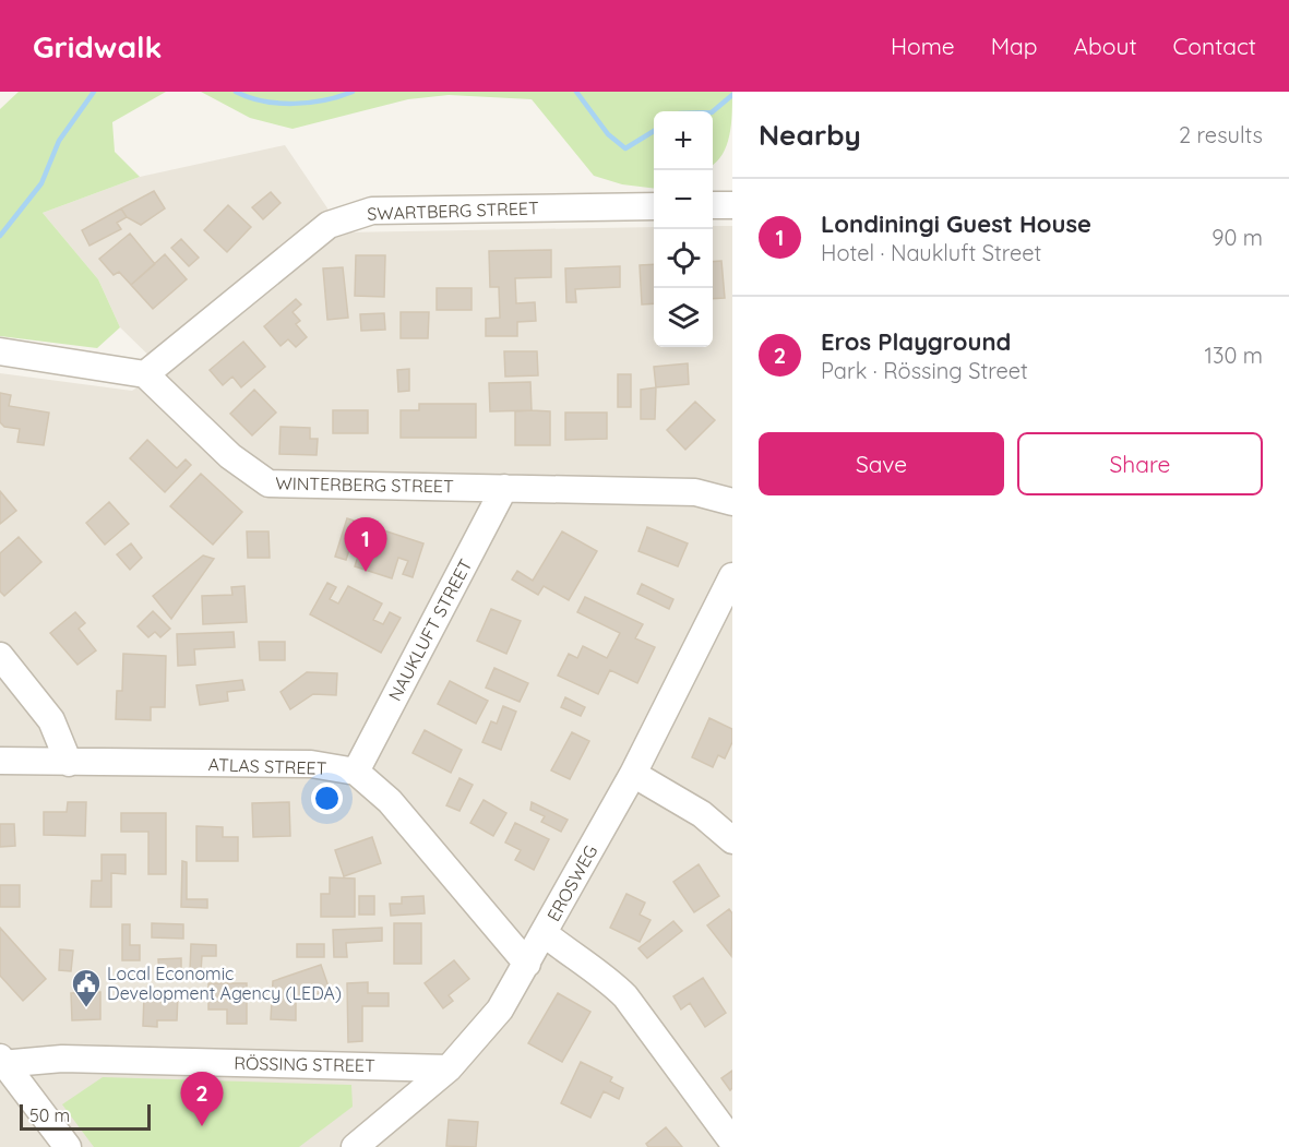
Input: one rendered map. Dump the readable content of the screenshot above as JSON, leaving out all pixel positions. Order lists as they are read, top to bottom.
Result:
{
  "streets": {
    "street": [
      "SWARTBERG STREET",
      "WINTERBERG STREET",
      "NAUKLUFT STREET",
      "ATLAS STREET",
      "EROSWEG",
      "RÖSSING STREET"
    ]
  },
  "crossings": [
    ["SWARTBERG STREET", "WINTERBERG STREET"],
    ["WINTERBERG STREET", "NAUKLUFT STREET"],
    ["NAUKLUFT STREET", "ATLAS STREET"],
    ["ATLAS STREET", "EROSWEG"],
    ["EROSWEG", "RÖSSING STREET"]
  ],
  "places": {
    "public building": ["Local Economic Development Agency (LEDA)"]
  },
  "scale_bar": "50 m",
  "page": {
    "header": "Gridwalk",
    "nav": [
      "Home",
      "Map",
      "About",
      "Contact"
    ],
    "heading": ["Nearby", "2 results"],
    "map_buttons": ["+", "−"],
    "list": [
      {
        "mark": "1",
        "name": "Londiningi Guest House",
        "note": "Hotel · Naukluft Street",
        "value": "90 m"
      },
      {
        "mark": "2",
        "name": "Eros Playground",
        "note": "Park · Rössing Street",
        "value": "130 m"
      }
    ],
    "buttons": ["Save", "Share"],
    "pins": ["1", "2"],
    "scale": "50 m"
  }
}
